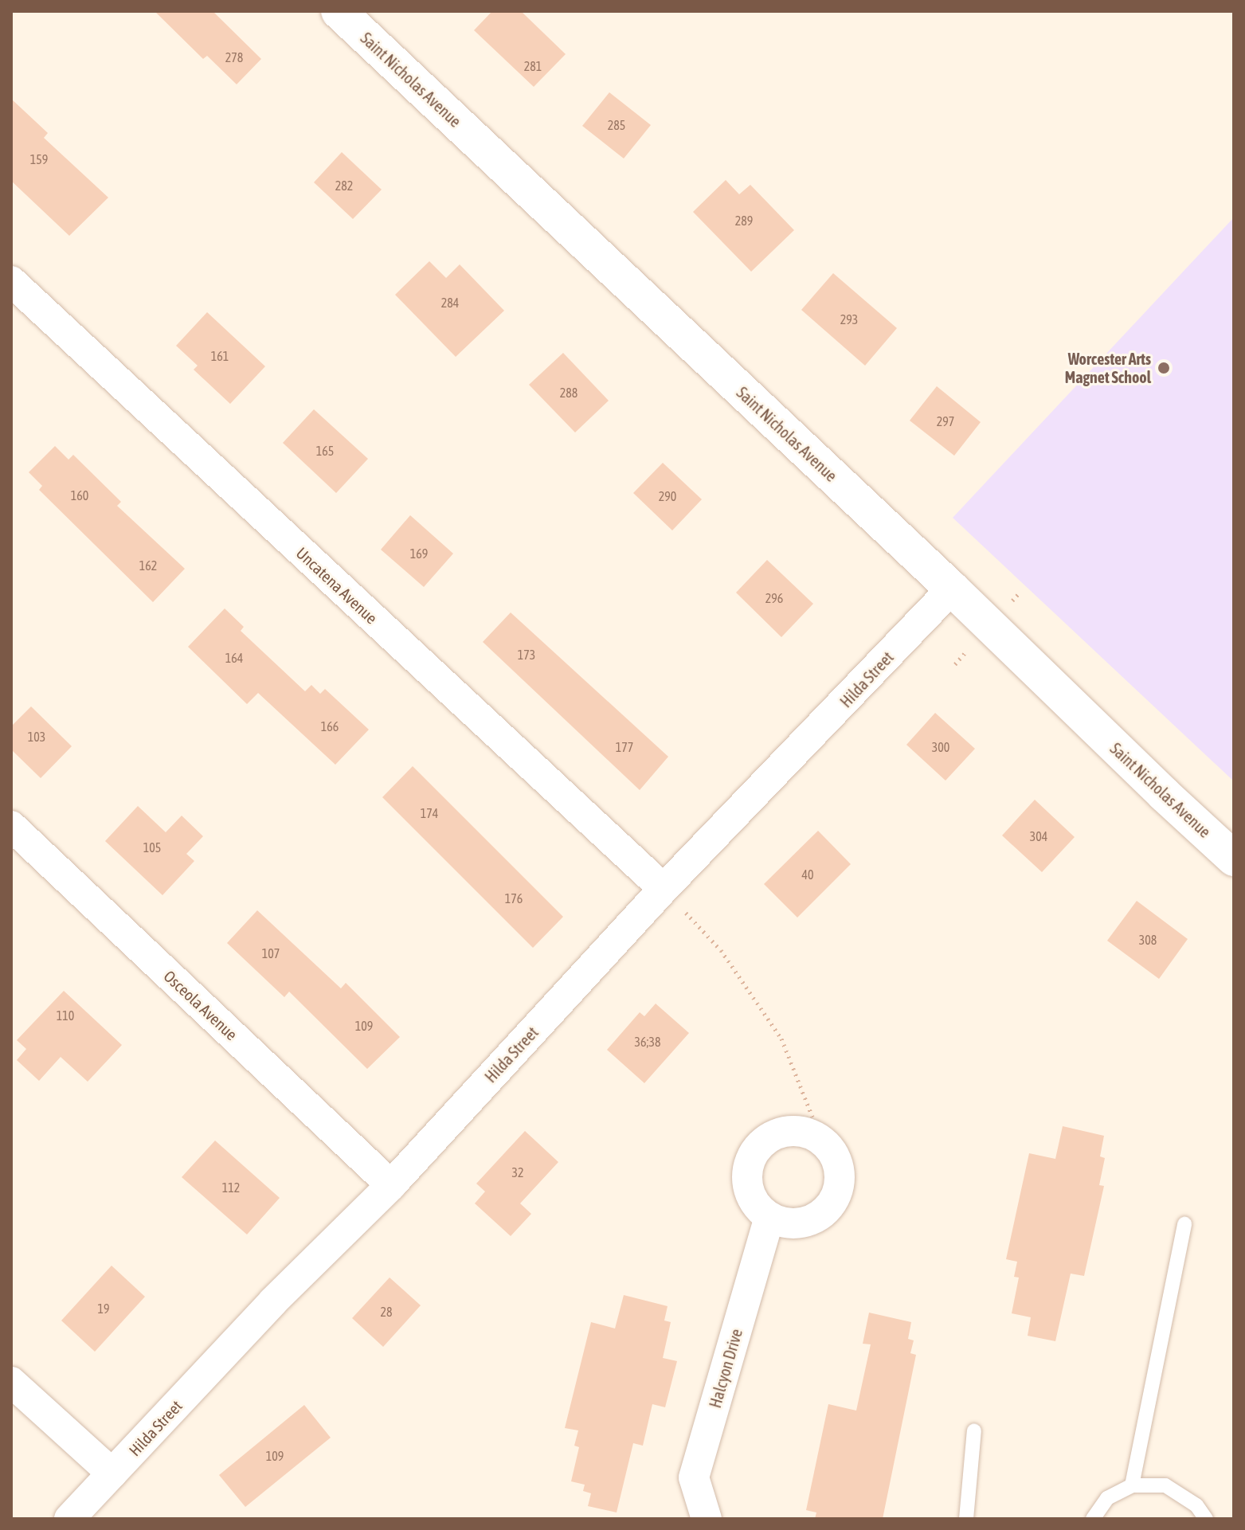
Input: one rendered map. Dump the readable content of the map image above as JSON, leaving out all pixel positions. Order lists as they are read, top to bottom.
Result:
{
  "streets": {
    "street": [
      "Saint Nicholas Avenue",
      "Uncatena Avenue",
      "Hilda Street",
      "Osceola Avenue",
      "Halcyon Drive"
    ]
  },
  "crossings": [
    ["Saint Nicholas Avenue", "Hilda Street"],
    ["Uncatena Avenue", "Hilda Street"],
    ["Hilda Street", "Osceola Avenue"]
  ],
  "places": ["Worcester Arts Magnet School"],
  "house_numbers": [
    "278",
    "281",
    "285",
    "159",
    "282",
    "289",
    "284",
    "293",
    "161",
    "288",
    "297",
    "165",
    "160",
    "290",
    "169",
    "162",
    "296",
    "173",
    "164",
    "166",
    "103",
    "177",
    "300",
    "174",
    "304",
    "105",
    "40",
    "176",
    "308",
    "107",
    "110",
    "109",
    "36;38",
    "32",
    "112",
    "19",
    "28",
    "109"
  ]
}
